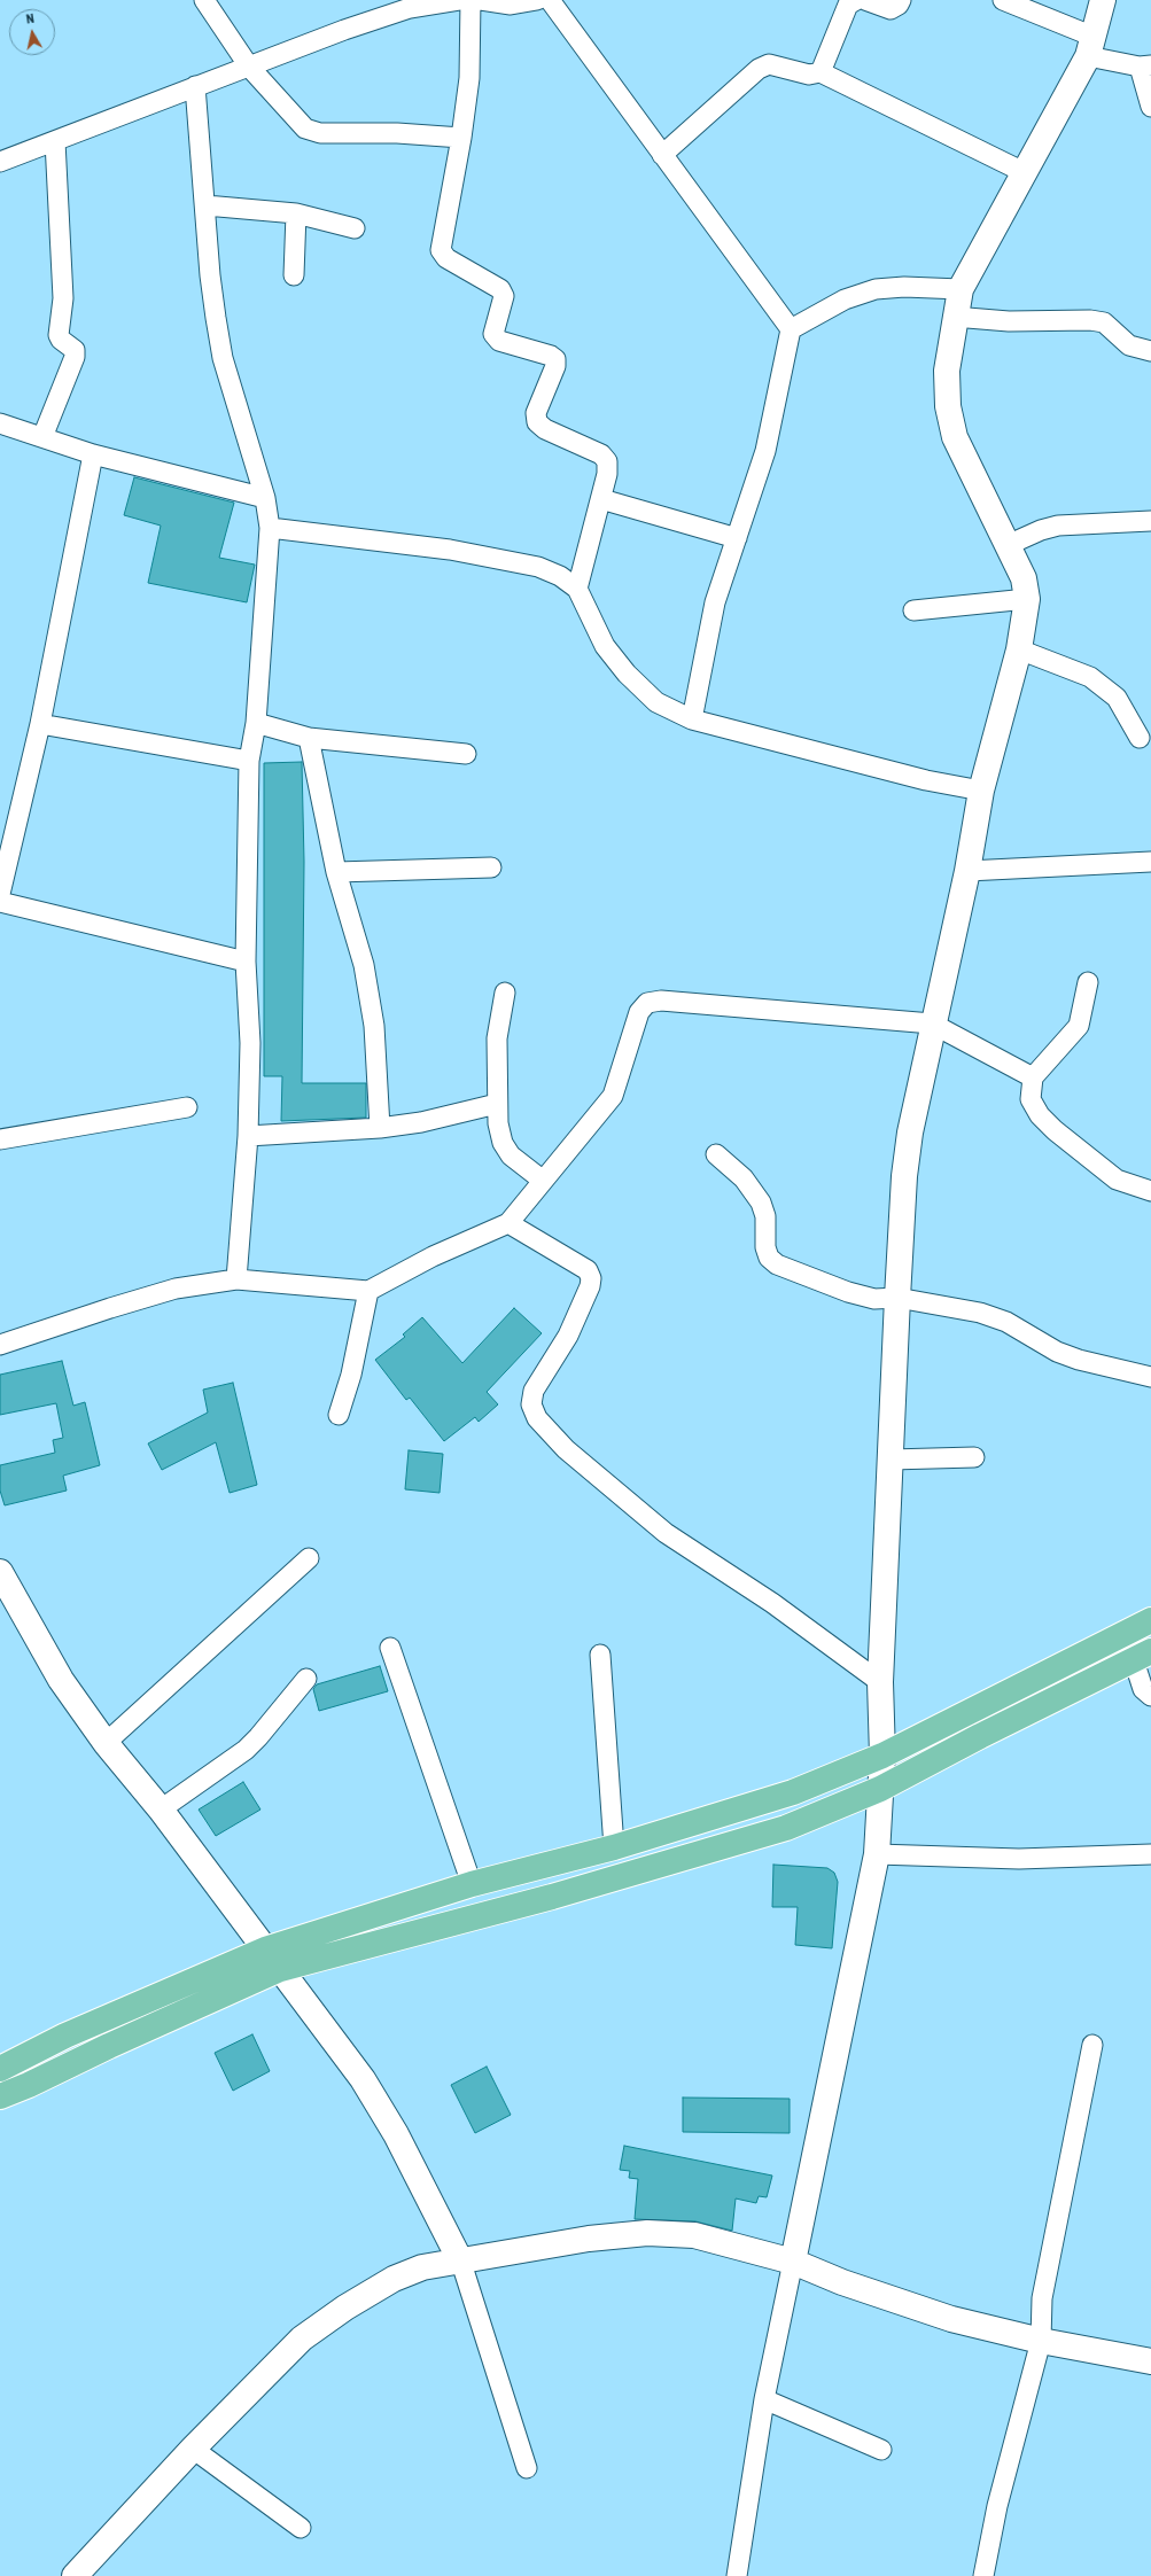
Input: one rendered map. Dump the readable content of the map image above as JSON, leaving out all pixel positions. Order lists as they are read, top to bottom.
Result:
{
  "north": "top"
}
